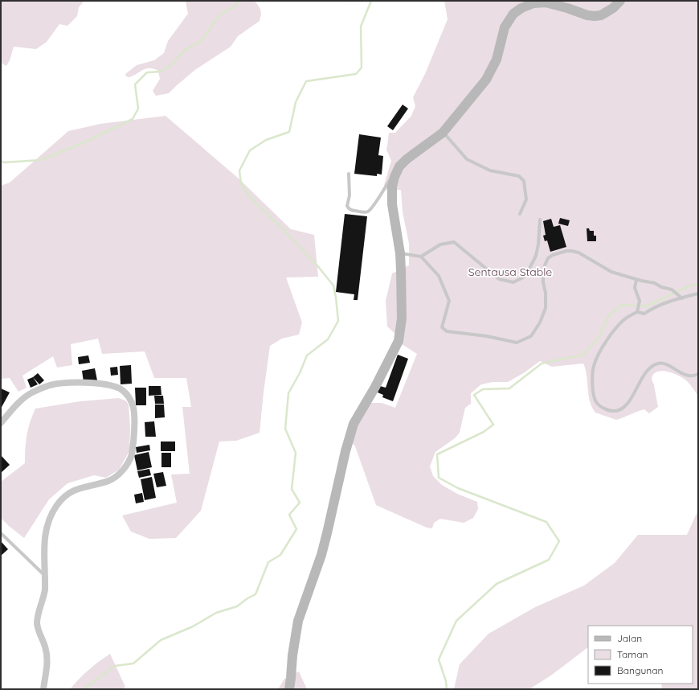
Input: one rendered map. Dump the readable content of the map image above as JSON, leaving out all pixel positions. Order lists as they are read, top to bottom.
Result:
{
  "parks": ["Sentausa Stable"],
  "legend": ["Jalan", "Taman", "Bangunan"]
}
